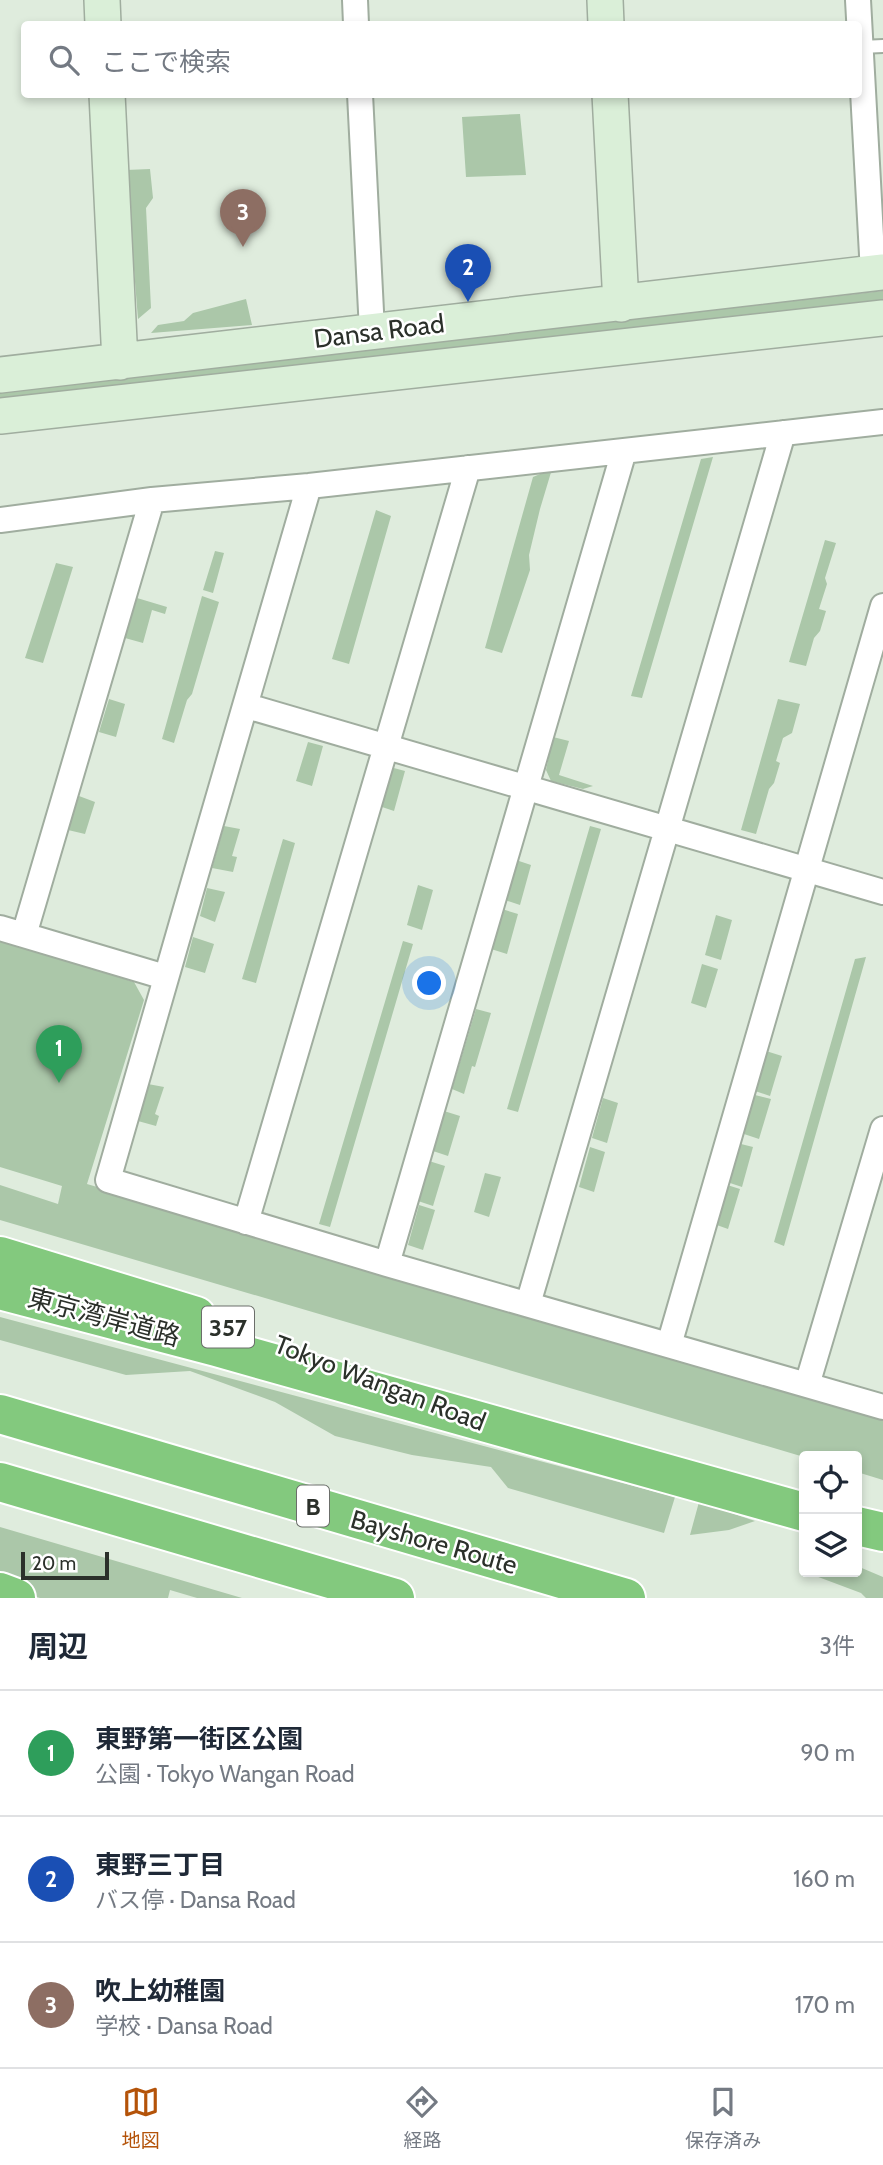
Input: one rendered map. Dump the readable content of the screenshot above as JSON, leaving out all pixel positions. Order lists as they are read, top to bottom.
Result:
{
  "streets": {
    "highway": [
      "東京湾岸道路",
      "357",
      "Tokyo Wangan Road",
      "B",
      "Bayshore Route"
    ],
    "street": ["Dansa Road"]
  },
  "crossings": [
    ["東京湾岸道路", "Tokyo Wangan Road"]
  ],
  "scale_bar": "20 m",
  "page": {
    "search": "ここで検索",
    "pins": ["3", "2", "1"],
    "scale": "20 m",
    "heading": ["周辺", "3件"],
    "list": [
      {
        "mark": "1",
        "name": "東野第一街区公園",
        "note": "公園 · Tokyo Wangan Road",
        "value": "90 m"
      },
      {
        "mark": "2",
        "name": "東野三丁目",
        "note": "バス停 · Dansa Road",
        "value": "160 m"
      },
      {
        "mark": "3",
        "name": "吹上幼稚園",
        "note": "学校 · Dansa Road",
        "value": "170 m"
      }
    ],
    "nav": ["地図", "経路", "保存済み"]
  }
}
